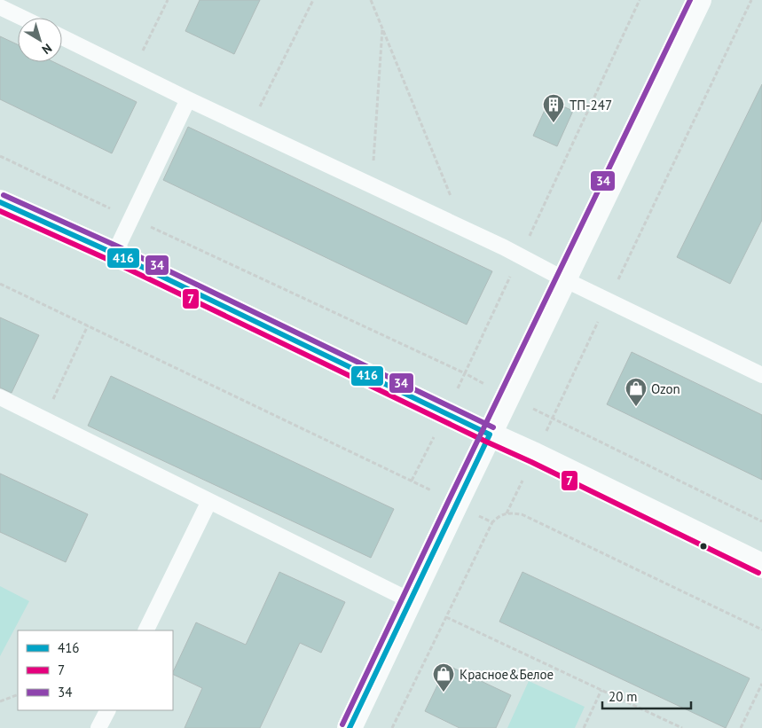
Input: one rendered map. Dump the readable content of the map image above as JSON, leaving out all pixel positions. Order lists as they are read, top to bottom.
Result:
{
  "places": {
    "building": ["ТП-247"],
    "shop": ["Ozon", "Красное&Белое"]
  },
  "lines": ["transit line 34", "transit line 416", "transit line 7"],
  "legend": ["416", "7", "34"],
  "scale_bar": "20 m",
  "north": "bottom right"
}
